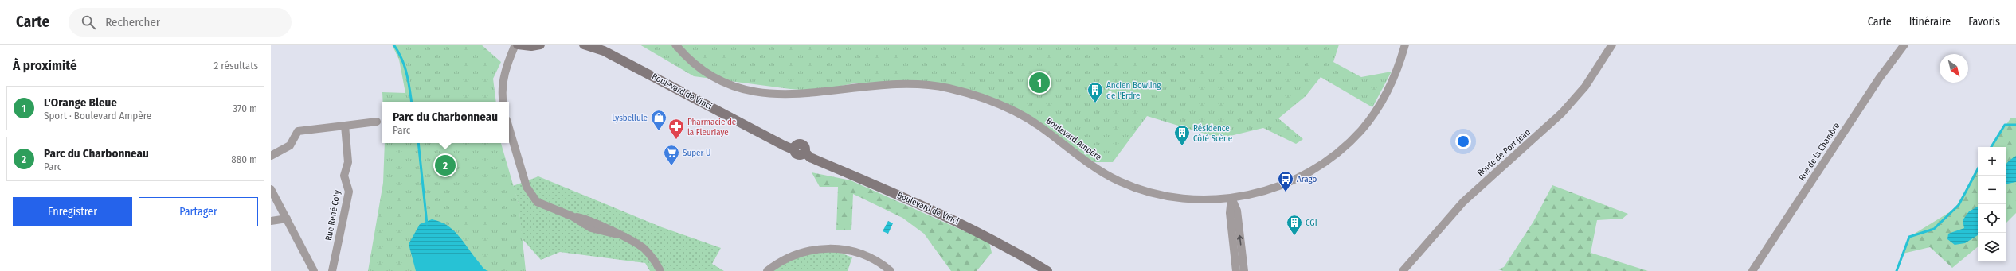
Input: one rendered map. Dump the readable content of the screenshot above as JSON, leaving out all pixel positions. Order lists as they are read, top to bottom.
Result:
{
  "streets": {
    "main road": ["Boulevard de Vinci"],
    "street": [
      "Boulevard Ampère",
      "Rue de la Chambre",
      "Route de Port Jean",
      "Rue René Coty"
    ]
  },
  "places": {
    "building": ["Ancien Bowling de l'Erdre", "Résidence Côté Scène", "CGI"],
    "shop": ["Lysbellule"],
    "pharmacy": ["Pharmacie de la Fleuriaye"],
    "supermarket": ["Super U"],
    "bus stop": ["Arago"]
  },
  "north": "bottom right",
  "page": {
    "header": "Carte",
    "search": "Rechercher",
    "nav": ["Carte", "Itinéraire", "Favoris"],
    "heading": ["À proximité", "2 résultats"],
    "pins": ["1", "2"],
    "list": [
      {
        "mark": "1",
        "name": "L'Orange Bleue",
        "note": "Sport · Boulevard Ampère",
        "value": "370 m"
      },
      {
        "mark": "2",
        "name": "Parc du Charbonneau",
        "note": "Parc",
        "value": "880 m"
      }
    ],
    "popup": ["Parc du Charbonneau", "Parc"],
    "map_buttons": ["+", "−"],
    "buttons": ["Enregistrer", "Partager"]
  }
}
